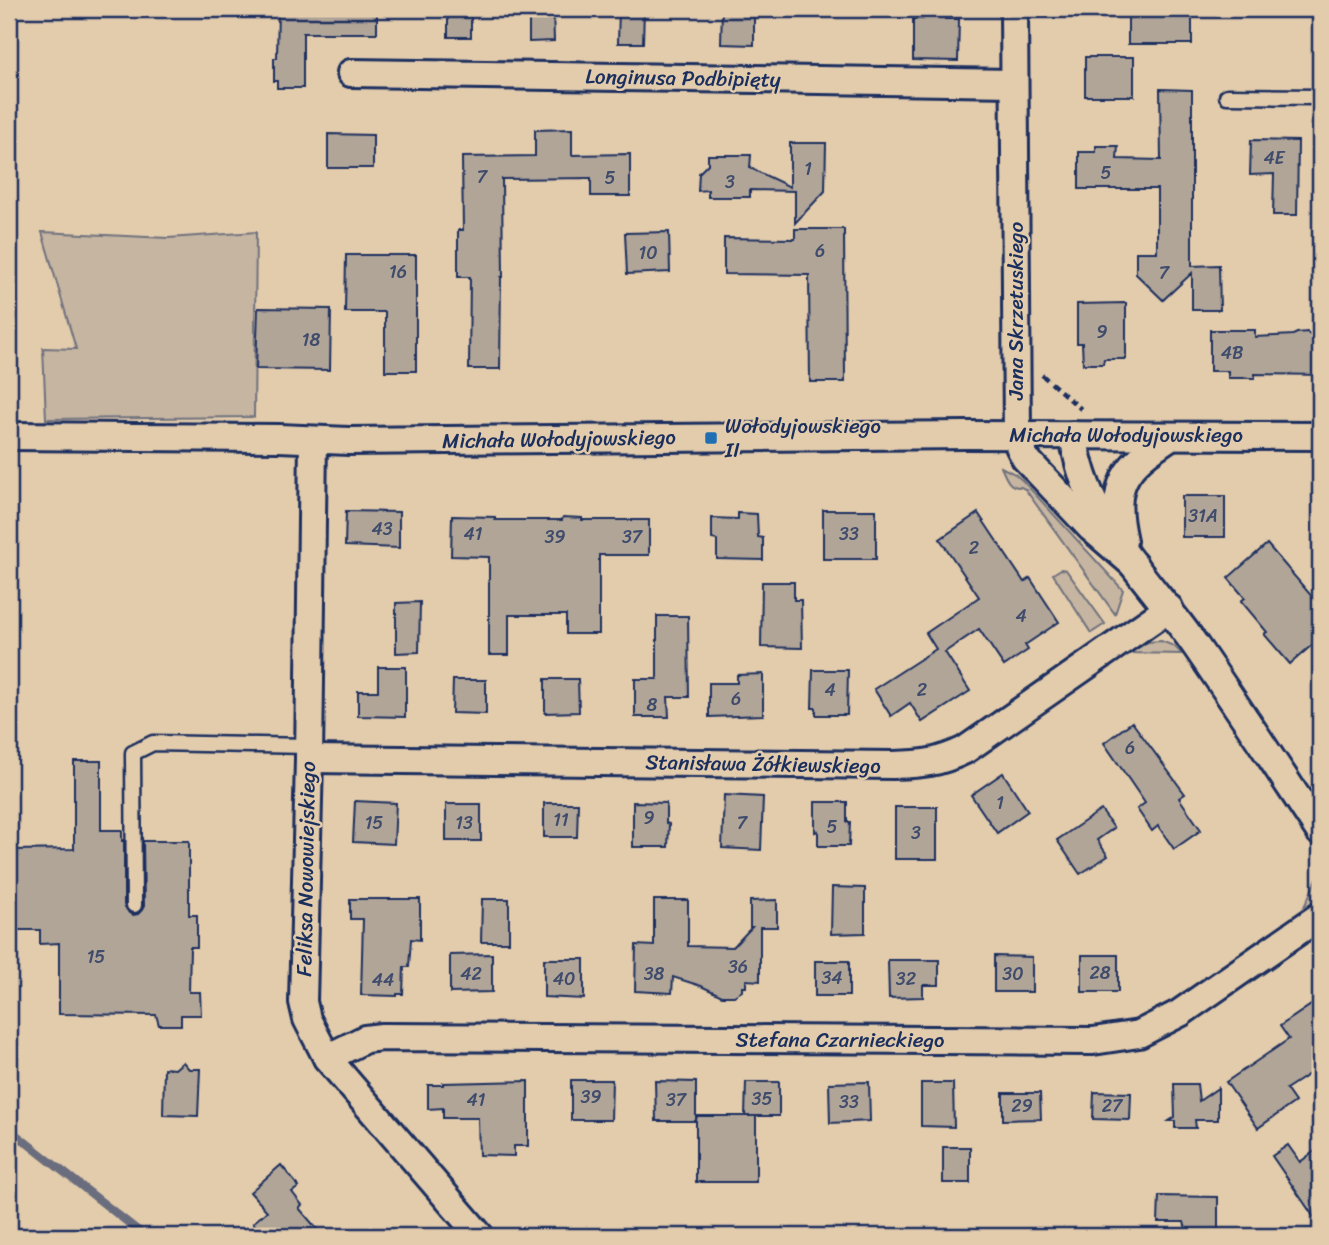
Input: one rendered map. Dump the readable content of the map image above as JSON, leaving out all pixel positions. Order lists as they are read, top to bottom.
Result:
{
  "streets": {
    "street": [
      "Longinusa Podbipięty",
      "Jana Skrzetuskiego",
      "Michała Wołodyjowskiego",
      "Stanisława Żółkiewskiego",
      "Feliksa Nowowiejskiego",
      "Stefana Czarnieckiego"
    ]
  },
  "crossings": [
    ["Longinusa Podbipięty", "Jana Skrzetuskiego"],
    ["Jana Skrzetuskiego", "Michała Wołodyjowskiego"],
    ["Jana Skrzetuskiego", "Stanisława Żółkiewskiego"],
    ["Michała Wołodyjowskiego", "Feliksa Nowowiejskiego"],
    ["Stanisława Żółkiewskiego", "Feliksa Nowowiejskiego"],
    ["Feliksa Nowowiejskiego", "Stefana Czarnieckiego"]
  ],
  "places": {
    "transit": ["Wołodyjowskiego II"]
  },
  "house_numbers": [
    "4E",
    "1",
    "5",
    "7",
    "5",
    "3",
    "6",
    "10",
    "16",
    "7",
    "9",
    "18",
    "4B",
    "31A",
    "43",
    "41",
    "33",
    "39",
    "37",
    "2",
    "4",
    "4",
    "2",
    "6",
    "8",
    "6",
    "1",
    "9",
    "11",
    "15",
    "13",
    "7",
    "5",
    "3",
    "15",
    "36",
    "28",
    "42",
    "38",
    "30",
    "34",
    "40",
    "32",
    "44",
    "39",
    "35",
    "41",
    "37",
    "33",
    "29",
    "27"
  ]
}
